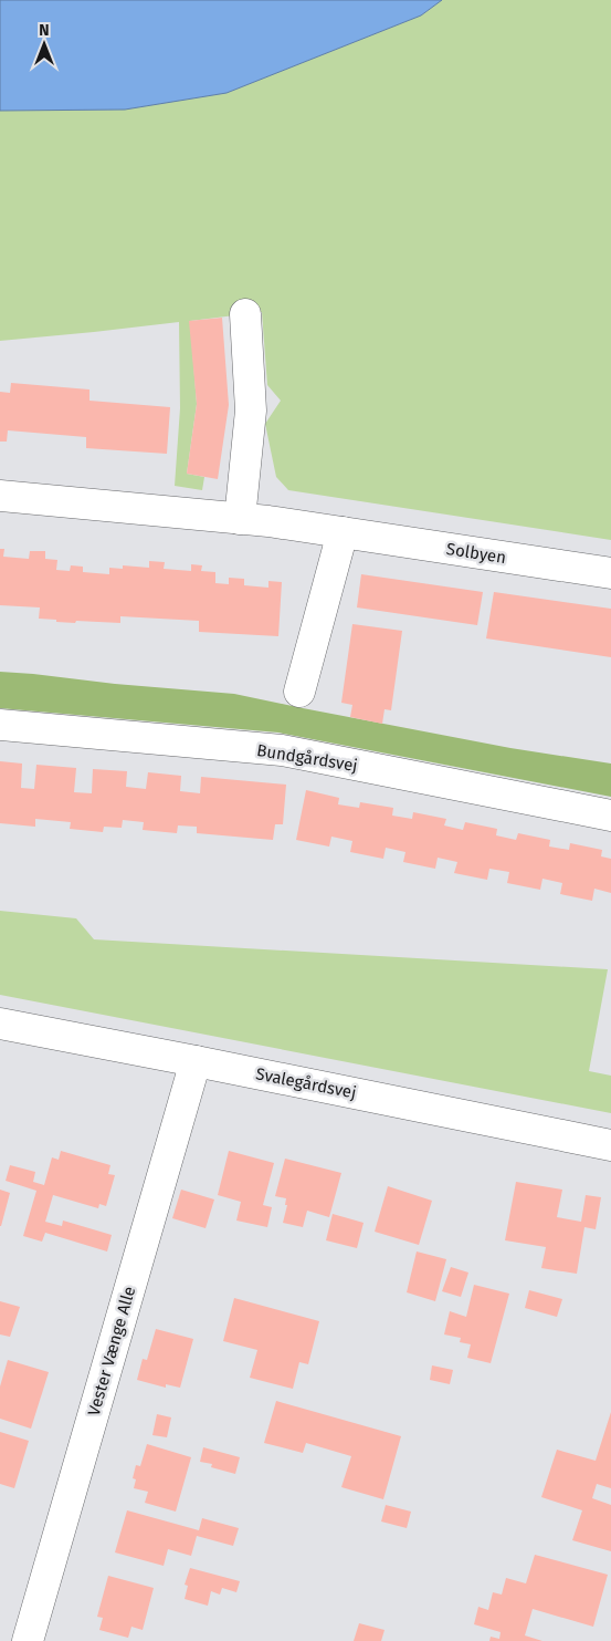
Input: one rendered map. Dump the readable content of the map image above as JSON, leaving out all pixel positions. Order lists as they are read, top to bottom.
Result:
{
  "streets": {
    "street": [
      "Solbyen",
      "Bundgårdsvej",
      "Svalegårdsvej",
      "Vester Vænge Alle"
    ]
  },
  "crossings": [
    ["Svalegårdsvej", "Vester Vænge Alle"]
  ],
  "north": "top"
}
